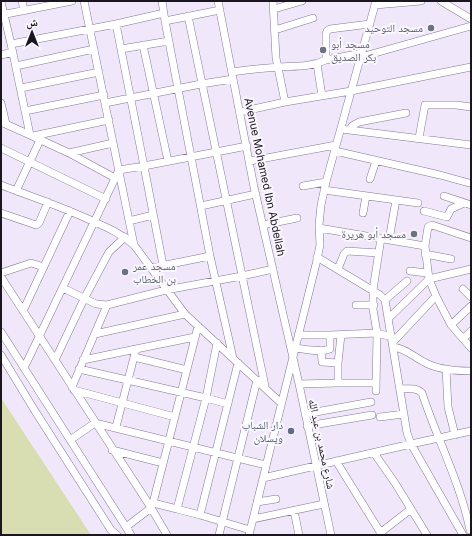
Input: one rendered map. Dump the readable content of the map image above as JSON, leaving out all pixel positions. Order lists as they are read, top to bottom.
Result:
{
  "streets": {
    "street": ["Avenue Mohamed Ibn Abdellah", "شارع محمد بن عبد الله"]
  },
  "crossings": [
    ["Avenue Mohamed Ibn Abdellah", "شارع محمد بن عبد الله"]
  ],
  "places": [
    "مسجد التوحيد",
    "مسجد أبو بكر الصديق",
    "مسجد أبو هريرة",
    "مسجد عمر بن الخطاب",
    "دار الشباب ويسلان"
  ],
  "north": "top"
}
